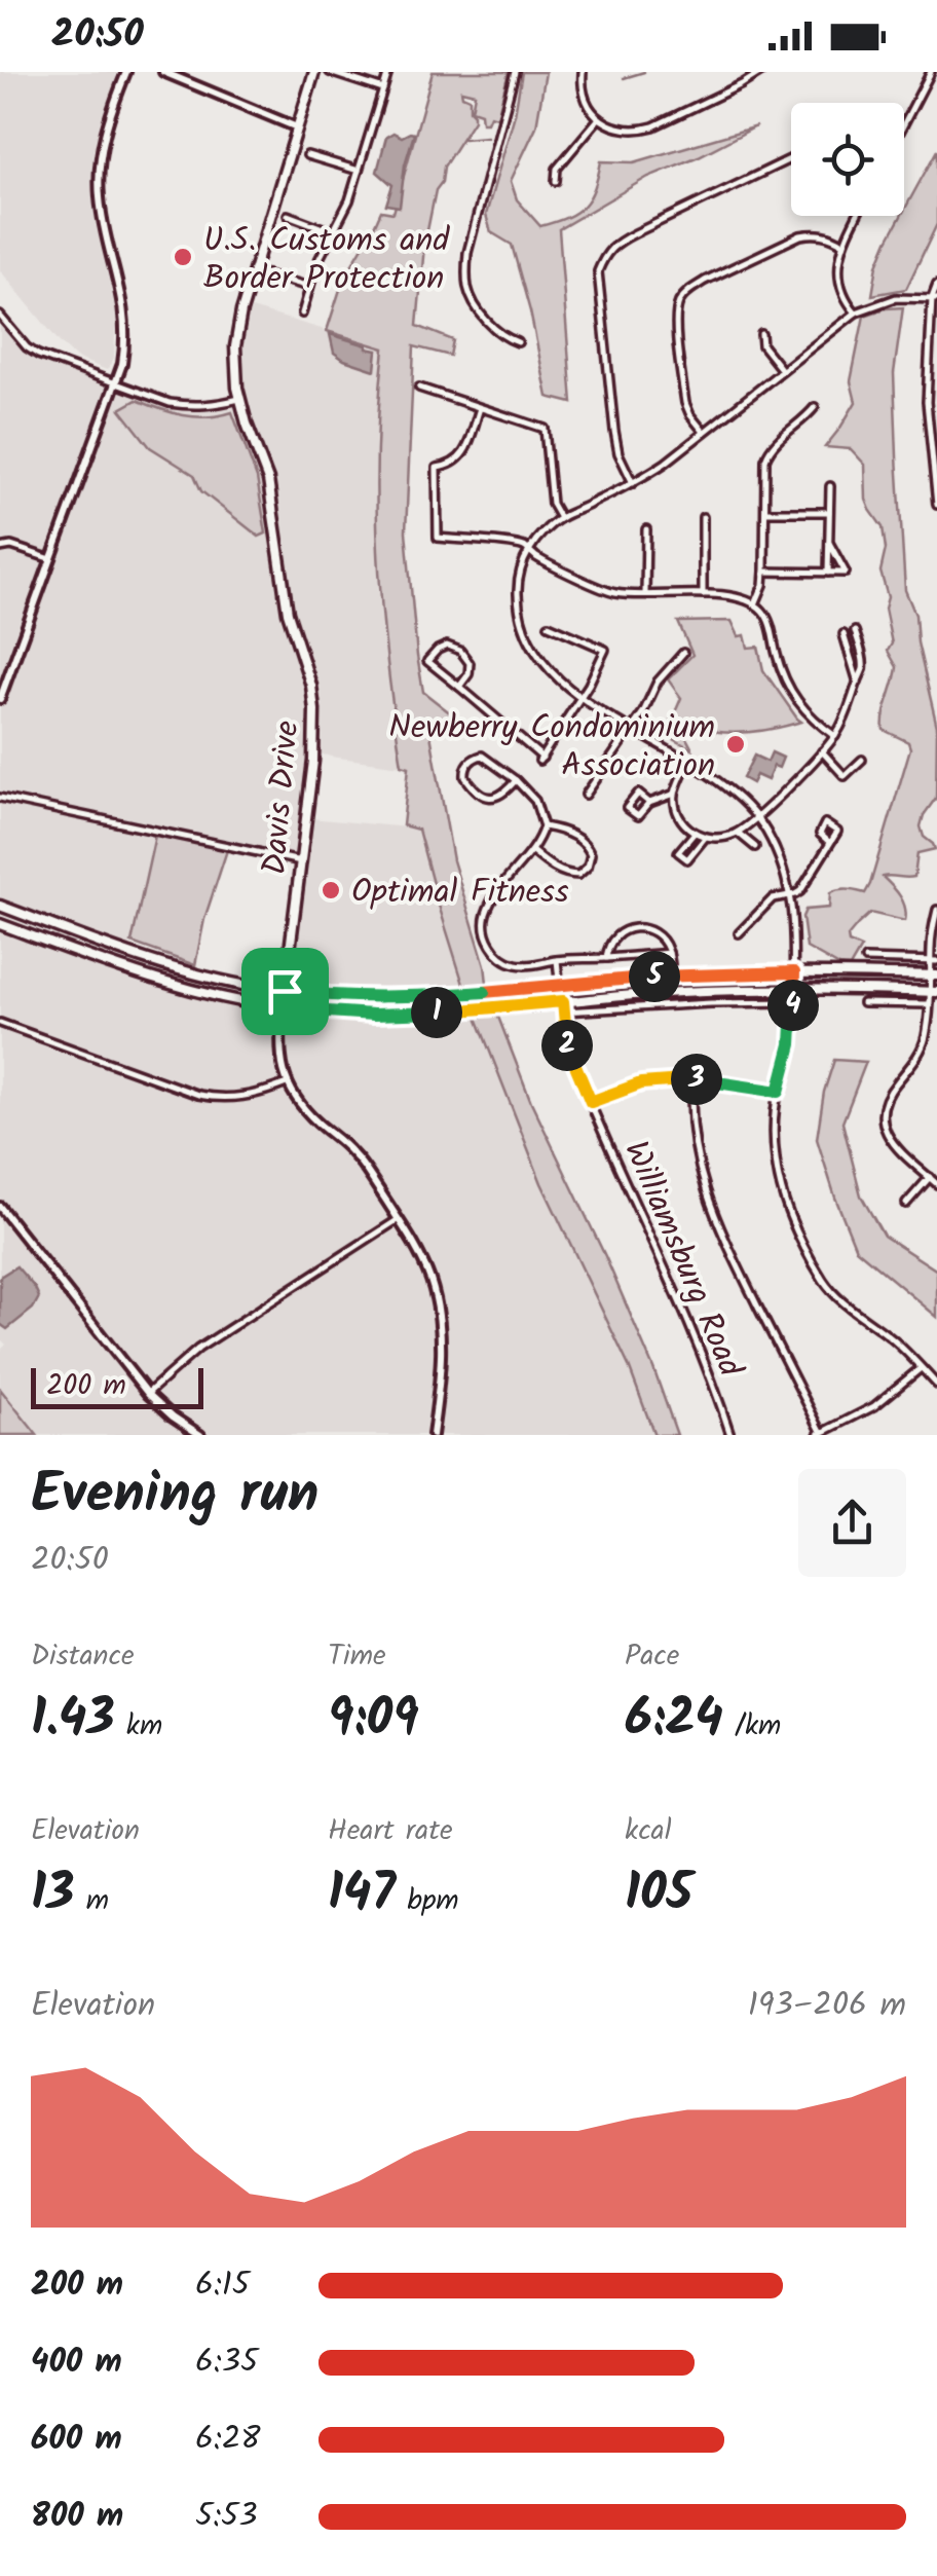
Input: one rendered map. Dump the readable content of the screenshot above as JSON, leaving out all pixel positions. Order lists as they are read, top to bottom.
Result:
{
  "streets": {
    "main road": ["Davis Drive"],
    "street": ["Williamsburg Road"]
  },
  "places": ["U.S. Customs and Border Protection", "Newberry Condominium Association", "Optimal Fitness"],
  "scale_bar": "200 m",
  "page": {
    "status": "20:50",
    "pins": [
      "5",
      "4",
      "1",
      "2",
      "3"
    ],
    "scale": "200 m",
    "heading": ["Evening run", "20:50"],
    "stats": [
      ["Distance", "1.43 km"],
      ["Time", "9:09"],
      ["Pace", "6:24 /km"],
      ["Elevation", "13 m"],
      ["Heart rate", "147 bpm"],
      ["kcal", "105"]
    ],
    "chart": ["Elevation", "193–206 m"],
    "list": [
      {
        "name": "200 m",
        "note": "6:15"
      },
      {
        "name": "400 m",
        "note": "6:35"
      },
      {
        "name": "600 m",
        "note": "6:28"
      },
      {
        "name": "800 m",
        "note": "5:53"
      }
    ]
  }
}
